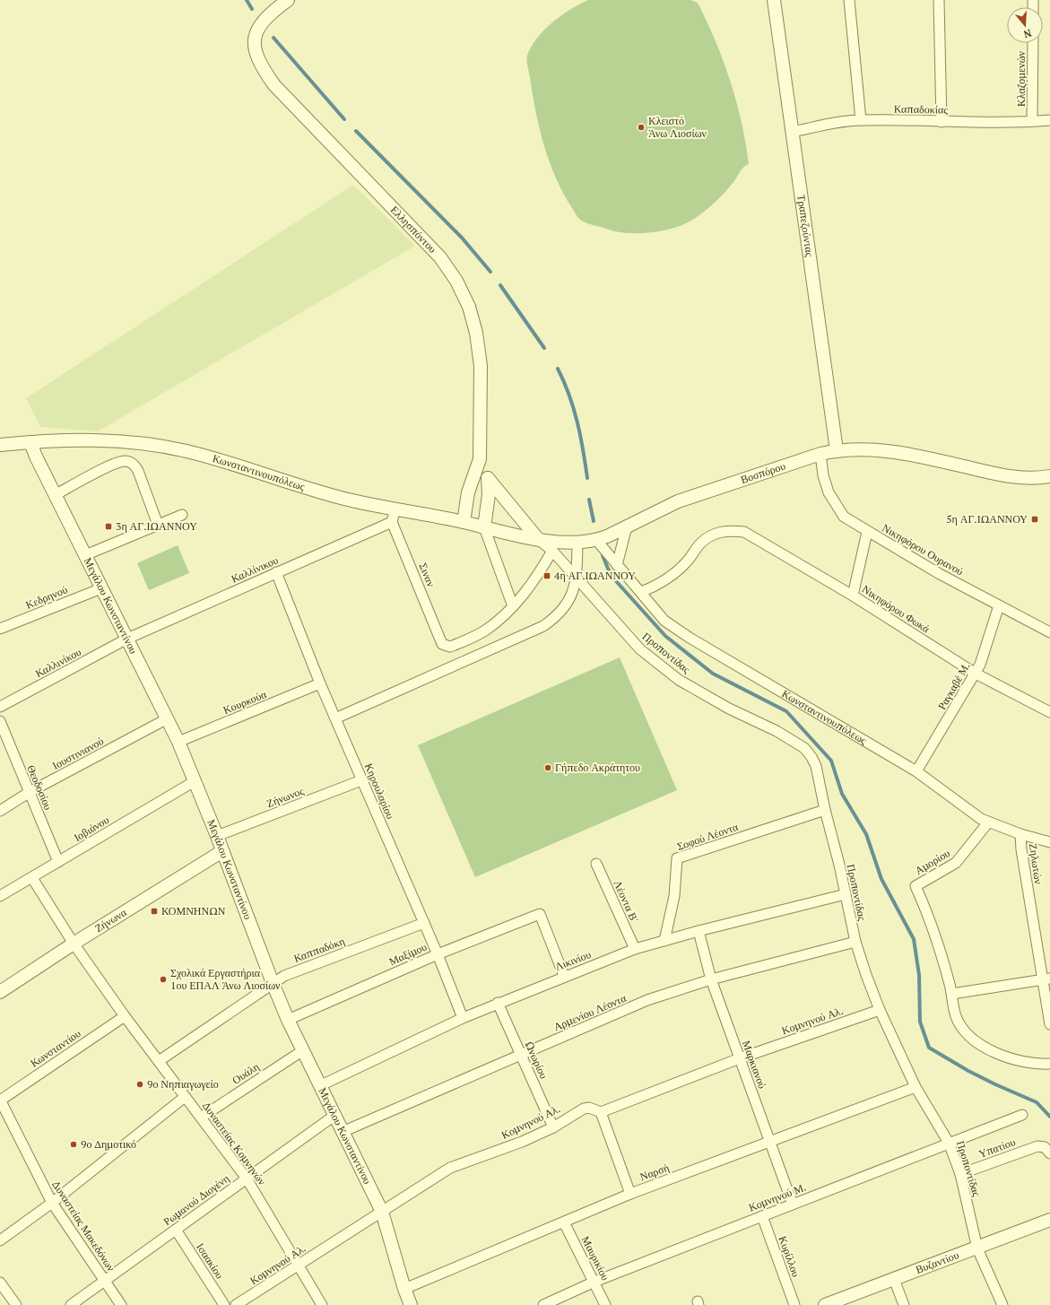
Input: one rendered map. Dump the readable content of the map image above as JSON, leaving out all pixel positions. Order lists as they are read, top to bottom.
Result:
{
  "streets": {
    "street": [
      "Κλαζομενών",
      "Καπαδοκίας",
      "Τραπεζούντας",
      "Ελλησπόντου",
      "Κωνσταντινουπόλεως",
      "Βοσπόρου",
      "Νικηφόρου Ουρανού",
      "Καλλίνικου",
      "Σιναν",
      "Κεδρηνού",
      "Μεγάλου Κωνσταντίνου",
      "Νικηφόρου Φωκά",
      "Προποντίδας",
      "Καλλινίκου",
      "Ραγκαβέ Μ.",
      "Κουρκούα",
      "Ιουστινιανού",
      "Θεοδοσίου",
      "Κηρουλαρίου",
      "Ζήνωνος",
      "Ιοβιάνου",
      "Σοφού Λέοντα",
      "Αμορίου",
      "Ζηλωτών",
      "Λέοντα Β'",
      "Ζήνωνα",
      "Καππαδόκη",
      "Μαξίμου",
      "Λικινίου",
      "Αρμενίου Λέοντα",
      "Κομνηνού Αλ.",
      "Κωνσταντίου",
      "Ωνωρίου",
      "Μαρκιανού",
      "Ουάλη",
      "Δυναστείας Κομνηνών",
      "Υπατίου",
      "Ναρσή",
      "Κομνηνού Μ.",
      "Ρωμανού Διογένη",
      "Δυναστείας Μακεδόνων",
      "Κυρίλλου",
      "Μαυρικίου",
      "Ισαακίου",
      "Βυζαντίου"
    ]
  },
  "crossings": [
    ["Κλαζομενών", "Καπαδοκίας"],
    ["Καπαδοκίας", "Τραπεζούντας"],
    ["Τραπεζούντας", "Βοσπόρου"],
    ["Ελλησπόντου", "Κωνσταντινουπόλεως"],
    ["Ελλησπόντου", "Βοσπόρου"],
    ["Κωνσταντινουπόλεως", "Βοσπόρου"],
    ["Κωνσταντινουπόλεως", "Καλλίνικου"],
    ["Κωνσταντινουπόλεως", "Σιναν"],
    ["Κωνσταντινουπόλεως", "Μεγάλου Κωνσταντίνου"],
    ["Κωνσταντινουπόλεως", "Νικηφόρου Φωκά"],
    ["Κωνσταντινουπόλεως", "Ραγκαβέ Μ."],
    ["Κωνσταντινουπόλεως", "Αμορίου"],
    ["Κωνσταντινουπόλεως", "Ζηλωτών"],
    ["Βοσπόρου", "Νικηφόρου Ουρανού"],
    ["Βοσπόρου", "Προποντίδας"],
    ["Νικηφόρου Ουρανού", "Ραγκαβέ Μ."],
    ["Καλλίνικου", "Σιναν"],
    ["Καλλίνικου", "Μεγάλου Κωνσταντίνου"],
    ["Καλλίνικου", "Καλλινίκου"],
    ["Καλλίνικου", "Κηρουλαρίου"],
    ["Κεδρηνού", "Μεγάλου Κωνσταντίνου"],
    ["Μεγάλου Κωνσταντίνου", "Καλλινίκου"],
    ["Μεγάλου Κωνσταντίνου", "Κουρκούα"],
    ["Μεγάλου Κωνσταντίνου", "Ιουστινιανού"],
    ["Μεγάλου Κωνσταντίνου", "Ζήνωνος"],
    ["Μεγάλου Κωνσταντίνου", "Ιοβιάνου"],
    ["Μεγάλου Κωνσταντίνου", "Ζήνωνα"],
    ["Μεγάλου Κωνσταντίνου", "Καππαδόκη"],
    ["Μεγάλου Κωνσταντίνου", "Μαξίμου"],
    ["Μεγάλου Κωνσταντίνου", "Λικινίου"],
    ["Μεγάλου Κωνσταντίνου", "Αρμενίου Λέοντα"],
    ["Μεγάλου Κωνσταντίνου", "Κομνηνού Αλ."],
    ["Μεγάλου Κωνσταντίνου", "Ουάλη"],
    ["Μεγάλου Κωνσταντίνου", "Ναρσή"],
    ["Μεγάλου Κωνσταντίνου", "Ρωμανού Διογένη"],
    ["Νικηφόρου Φωκά", "Ραγκαβέ Μ."],
    ["Προποντίδας", "Σοφού Λέοντα"],
    ["Προποντίδας", "Λικινίου"],
    ["Προποντίδας", "Αρμενίου Λέοντα"],
    ["Προποντίδας", "Κομνηνού Αλ."],
    ["Προποντίδας", "Υπατίου"],
    ["Προποντίδας", "Ναρσή"],
    ["Προποντίδας", "Κομνηνού Μ."],
    ["Προποντίδας", "Βυζαντίου"],
    ["Κουρκούα", "Κηρουλαρίου"],
    ["Ιουστινιανού", "Θεοδοσίου"],
    ["Θεοδοσίου", "Ιοβιάνου"],
    ["Κηρουλαρίου", "Ζήνωνος"],
    ["Κηρουλαρίου", "Καππαδόκη"],
    ["Κηρουλαρίου", "Μαξίμου"],
    ["Κηρουλαρίου", "Λικινίου"],
    ["Ιοβιάνου", "Δυναστείας Κομνηνών"],
    ["Σοφού Λέοντα", "Λικινίου"],
    ["Λέοντα Β'", "Λικινίου"],
    ["Ζήνωνα", "Δυναστείας Κομνηνών"],
    ["Καππαδόκη", "Δυναστείας Κομνηνών"],
    ["Μαξίμου", "Λικινίου"],
    ["Λικινίου", "Ωνωρίου"],
    ["Λικινίου", "Μαρκιανού"],
    ["Αρμενίου Λέοντα", "Ωνωρίου"],
    ["Αρμενίου Λέοντα", "Μαρκιανού"],
    ["Κομνηνού Αλ.", "Ωνωρίου"],
    ["Κομνηνού Αλ.", "Μαρκιανού"],
    ["Κομνηνού Αλ.", "Δυναστείας Κομνηνών"],
    ["Κωνσταντίου", "Δυναστείας Κομνηνών"],
    ["Κωνσταντίου", "Δυναστείας Μακεδόνων"],
    ["Μαρκιανού", "Ναρσή"],
    ["Μαρκιανού", "Κομνηνού Μ."],
    ["Ουάλη", "Δυναστείας Κομνηνών"],
    ["Δυναστείας Κομνηνών", "Ρωμανού Διογένη"],
    ["Ναρσή", "Μαυρικίου"],
    ["Κομνηνού Μ.", "Κυρίλλου"],
    ["Κομνηνού Μ.", "Μαυρικίου"],
    ["Ρωμανού Διογένη", "Δυναστείας Μακεδόνων"],
    ["Ρωμανού Διογένη", "Ισαακίου"]
  ],
  "places": {
    "other": [
      "Κλειστό Άνω Λιοσίων",
      "Γήπεδο Ακράτητου",
      "Σχολικά Εργαστήρια 1ου ΕΠΑΛ Άνω Λιοσίων",
      "9ο Νηπιαγωγείο",
      "9ο Δημοτικό"
    ],
    "transit": [
      "5η ΑΓ.ΙΩΑΝΝΟΥ",
      "3η ΑΓ.ΙΩΑΝΝΟΥ",
      "4η ΑΓ.ΙΩΑΝΝΟΥ",
      "ΚΟΜΝΗΝΩΝ"
    ]
  },
  "north": "bottom"
}
